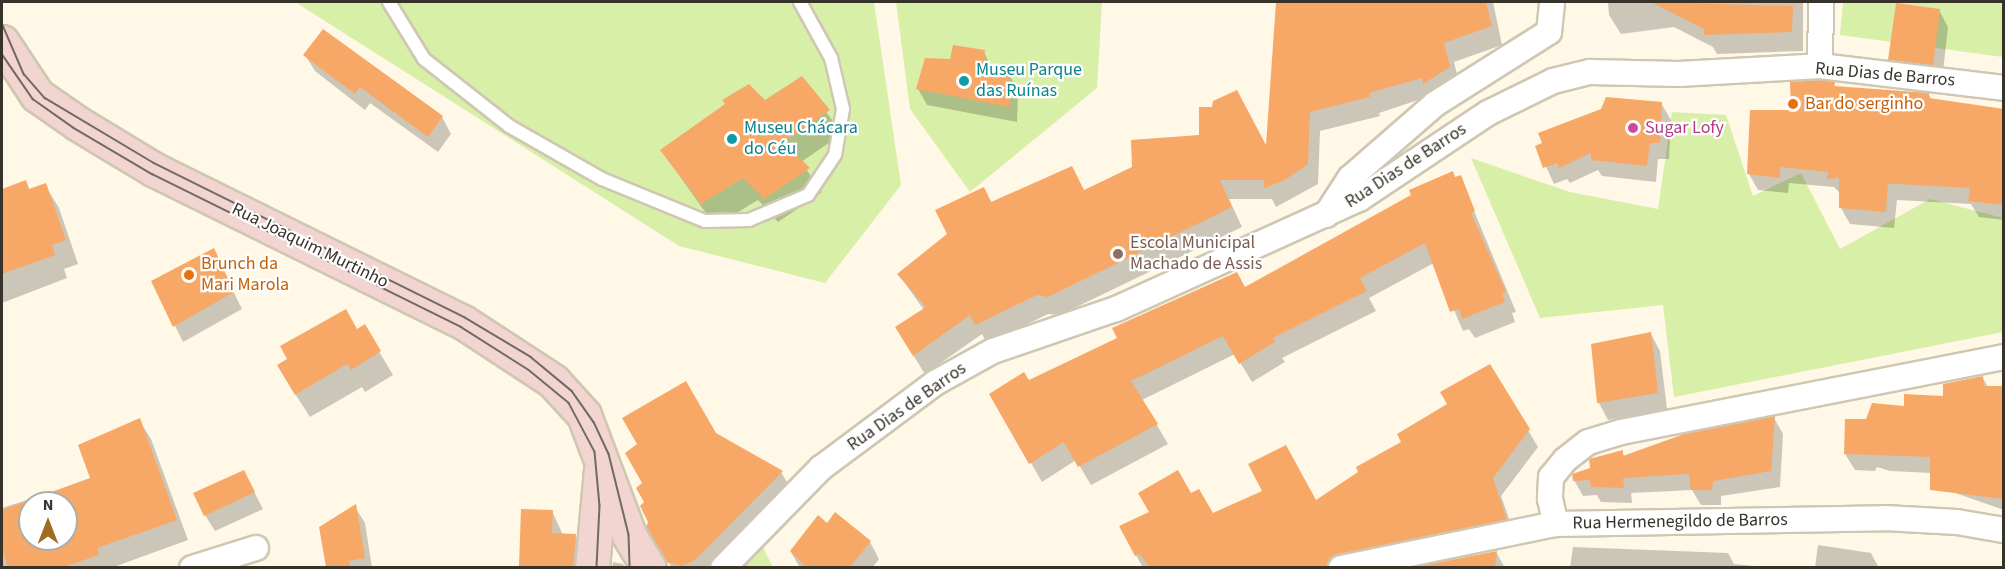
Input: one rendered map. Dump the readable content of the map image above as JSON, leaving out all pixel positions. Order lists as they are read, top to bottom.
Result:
{
  "streets": {
    "street": ["Rua Dias de Barros", "Rua Joaquim Murtinho", "Rua Hermenegildo de Barros"]
  },
  "places": [
    "Museu Parque das Ruínas",
    "Bar do serginho",
    "Sugar Lofy",
    "Museu Chácara do Céu",
    "Escola Municipal Machado de Assis",
    "Brunch da Mari Marola"
  ],
  "north": "top"
}
